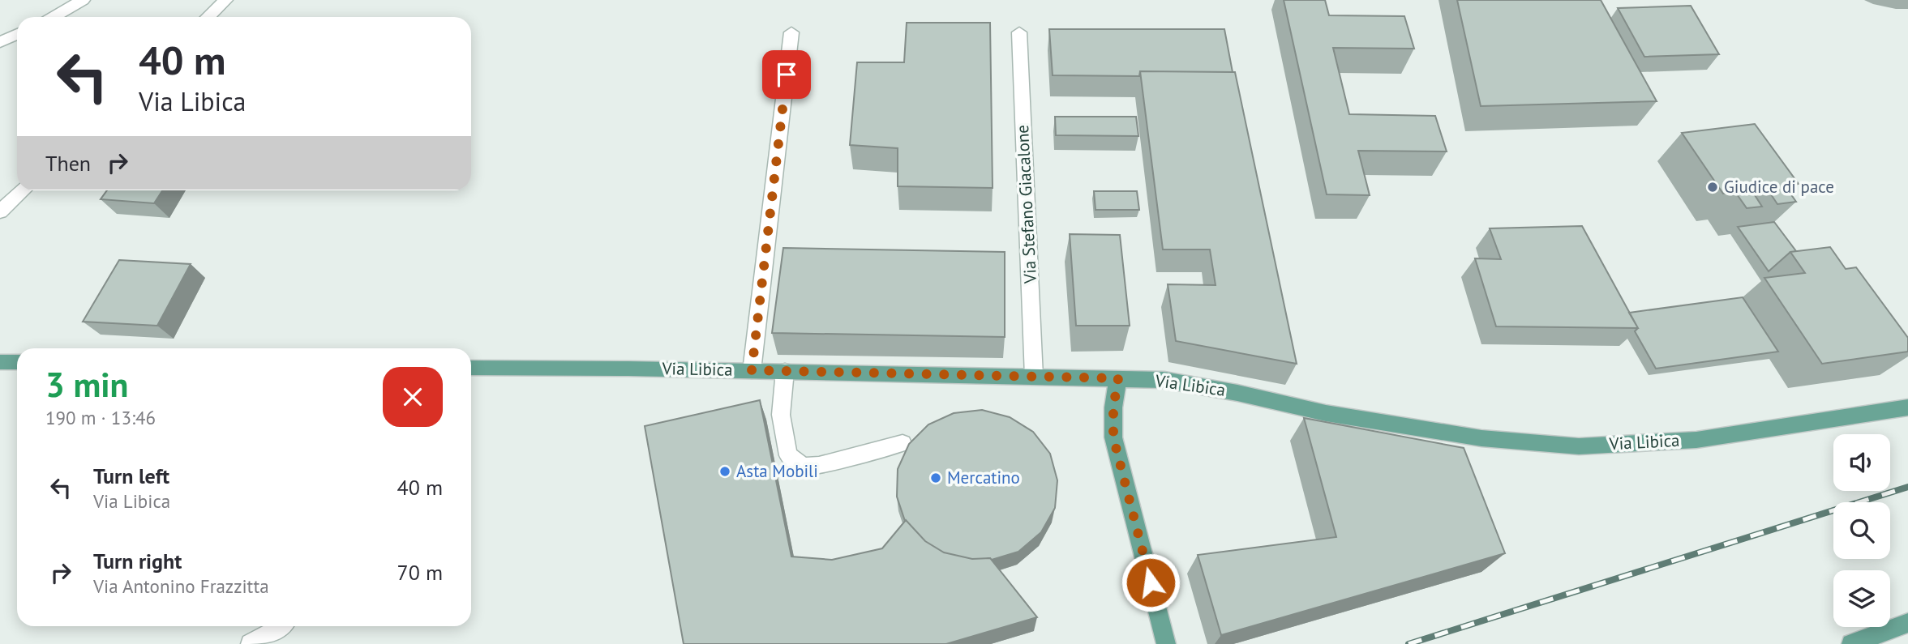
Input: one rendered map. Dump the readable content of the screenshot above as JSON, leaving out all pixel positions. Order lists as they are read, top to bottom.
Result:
{
  "streets": {
    "main road": ["Via Libica"],
    "street": ["Via Stefano Giacalone"]
  },
  "crossings": [
    ["Via Stefano Giacalone", "Via Libica"]
  ],
  "places": ["Giudice di pace", "Asta Mobili", "Mercatino"],
  "page": {
    "turn": ["40 m", "Via Libica"],
    "then": "Then",
    "heading": ["3 min", "190 m · 13:46"],
    "list": [
      {
        "name": "Turn left",
        "note": "Via Libica",
        "value": "40 m"
      },
      {
        "name": "Turn right",
        "note": "Via Antonino Frazzitta",
        "value": "70 m"
      }
    ]
  }
}
